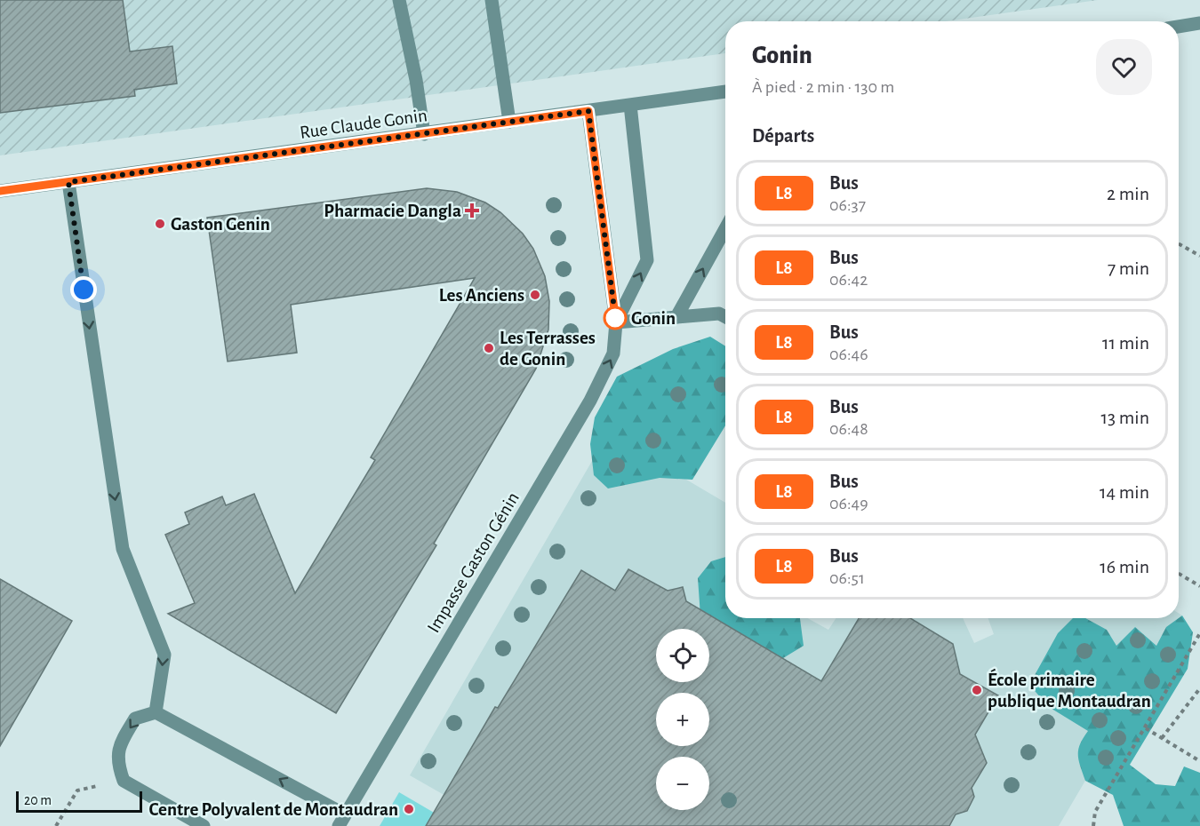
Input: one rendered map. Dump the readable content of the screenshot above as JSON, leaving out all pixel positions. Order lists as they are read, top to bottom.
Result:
{
  "streets": {
    "street": ["Rue Claude Gonin", "Impasse Gaston Génin"]
  },
  "crossings": [
    ["Rue Claude Gonin", "Impasse Gaston Génin"]
  ],
  "places": {
    "health": ["Pharmacie Dangla"],
    "other": [
      "Gaston Genin",
      "Les Anciens",
      "Gonin",
      "Les Terrasses de Gonin",
      "École primaire publique Montaudran",
      "Centre Polyvalent de Montaudran"
    ]
  },
  "lines": ["bus line L8"],
  "scale_bar": "20 m",
  "page": {
    "heading": [
      ["Gonin", "À pied · 2 min · 130 m"],
      "Départs"
    ],
    "list": [
      {
        "mark": "L8",
        "name": "Bus",
        "note": "06:37",
        "value": "2 min"
      },
      {
        "mark": "L8",
        "name": "Bus",
        "note": "06:42",
        "value": "7 min"
      },
      {
        "mark": "L8",
        "name": "Bus",
        "note": "06:46",
        "value": "11 min"
      },
      {
        "mark": "L8",
        "name": "Bus",
        "note": "06:48",
        "value": "13 min"
      },
      {
        "mark": "L8",
        "name": "Bus",
        "note": "06:49",
        "value": "14 min"
      },
      {
        "mark": "L8",
        "name": "Bus",
        "note": "06:51",
        "value": "16 min"
      }
    ],
    "map_buttons": ["+", "−"],
    "scale": "20 m"
  }
}
